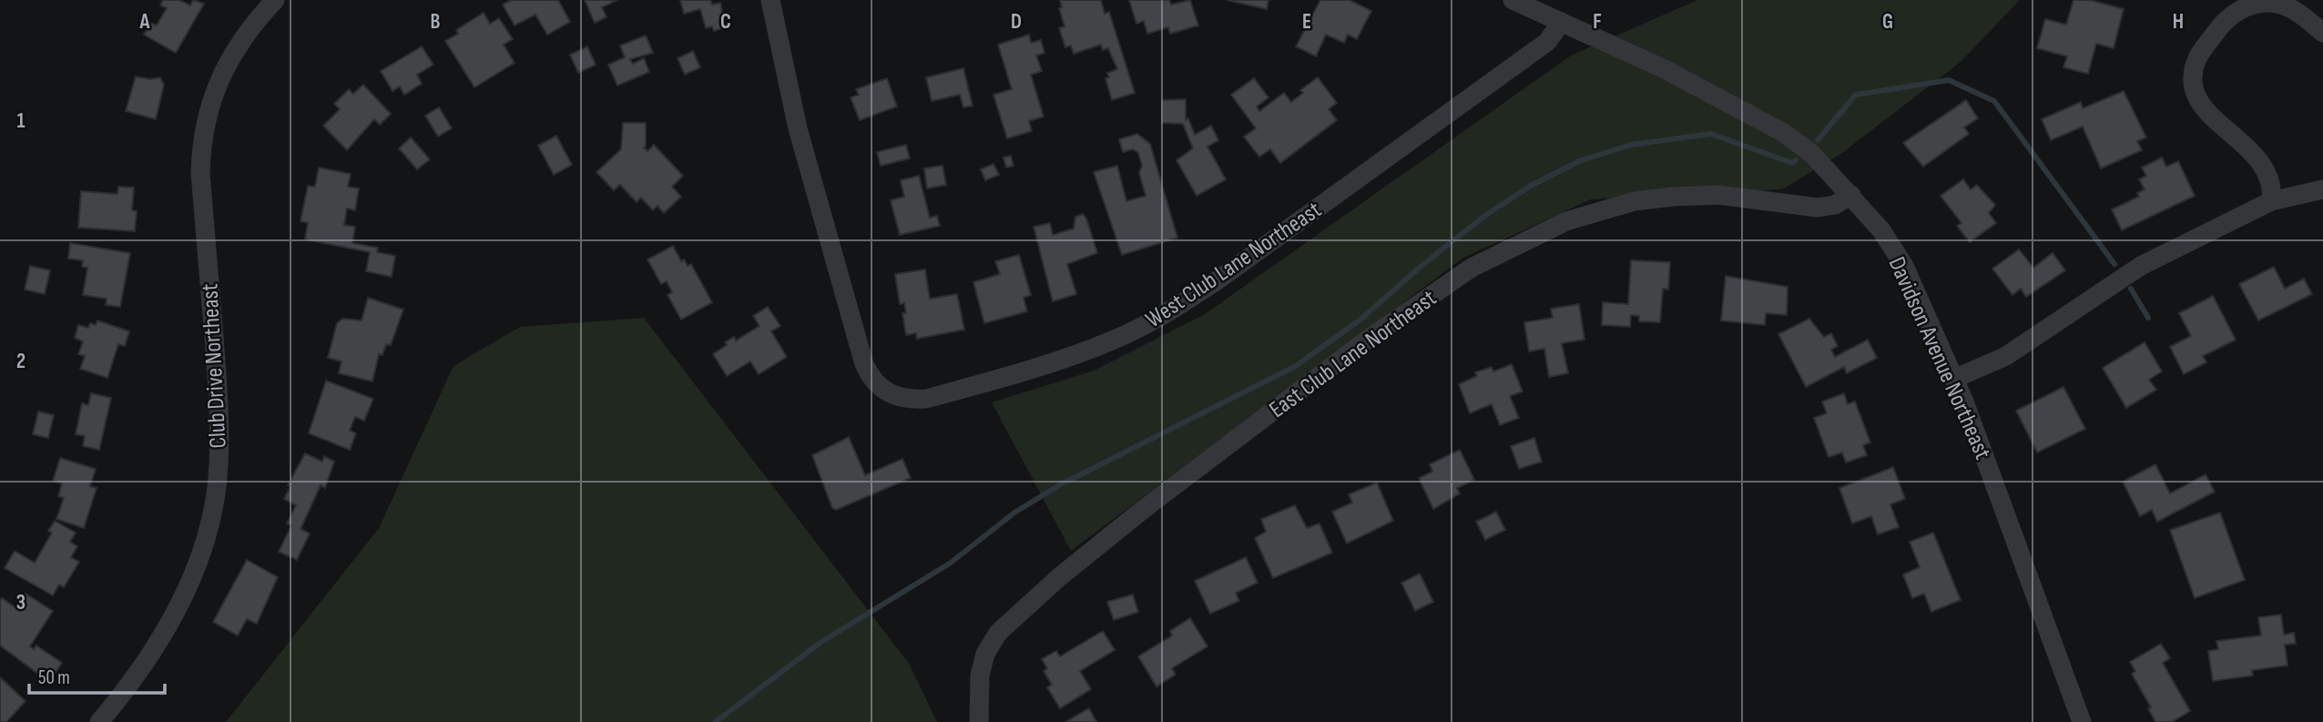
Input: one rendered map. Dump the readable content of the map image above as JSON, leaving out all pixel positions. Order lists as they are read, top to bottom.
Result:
{
  "streets": {
    "street": [
      "West Club Lane Northeast",
      "East Club Lane Northeast",
      "Davidson Avenue Northeast",
      "Club Drive Northeast"
    ]
  },
  "crossings": [
    ["West Club Lane Northeast", "Davidson Avenue Northeast"],
    ["East Club Lane Northeast", "Davidson Avenue Northeast"]
  ],
  "scale_bar": "50 m",
  "grid": {
    "columns": [
      "A",
      "B",
      "C",
      "D",
      "E",
      "F",
      "G",
      "H"
    ],
    "rows": ["1", "2", "3"]
  }
}
